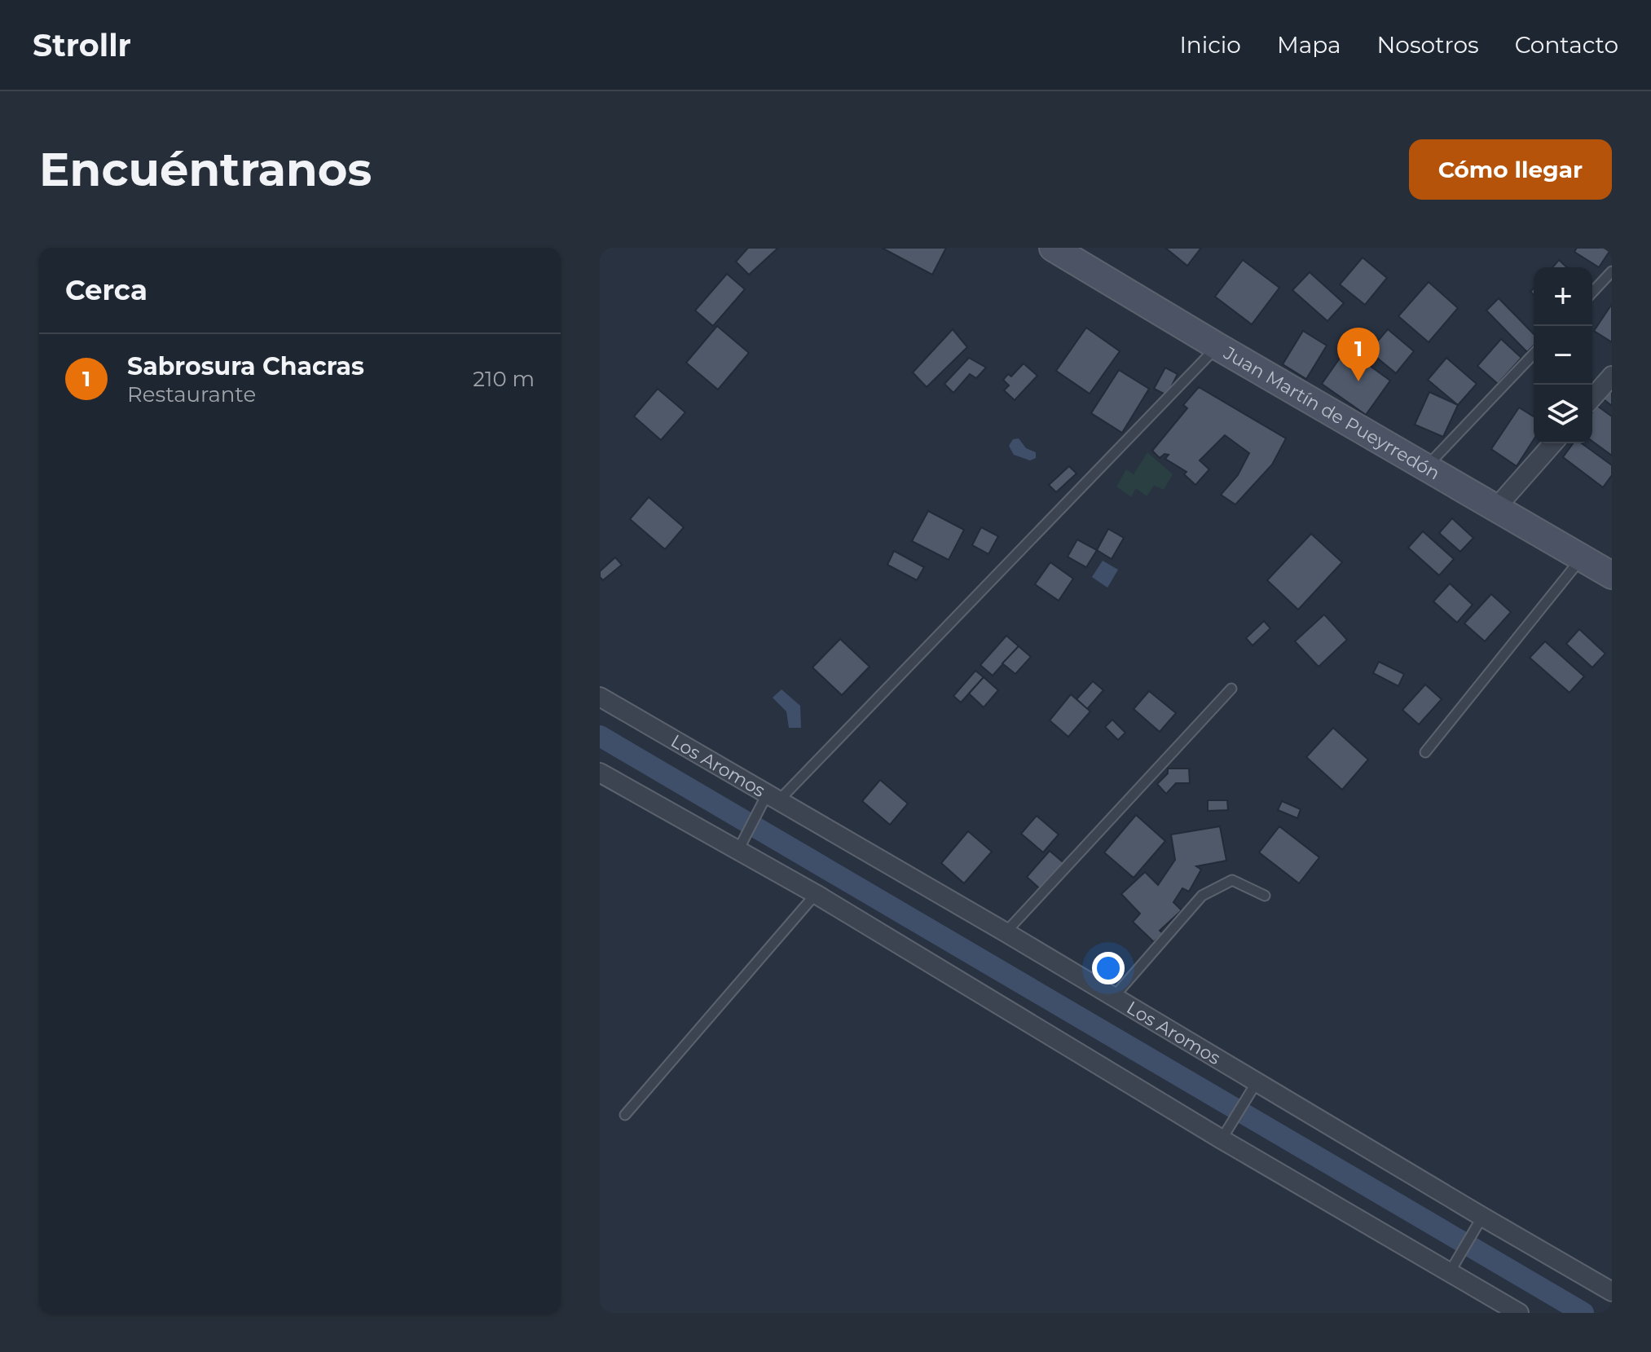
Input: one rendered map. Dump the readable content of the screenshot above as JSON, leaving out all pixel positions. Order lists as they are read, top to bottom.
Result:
{
  "streets": {
    "main road": ["Juan Martín de Pueyrredón"],
    "street": ["Los Aromos"]
  },
  "page": {
    "header": "Strollr",
    "nav": [
      "Inicio",
      "Mapa",
      "Nosotros",
      "Contacto"
    ],
    "buttons": "Cómo llegar",
    "title": "Encuéntranos",
    "heading": "Cerca",
    "map_buttons": ["+", "−"],
    "pins": "1",
    "list": [
      {
        "mark": "1",
        "name": "Sabrosura Chacras",
        "note": "Restaurante",
        "value": "210 m"
      }
    ]
  }
}
